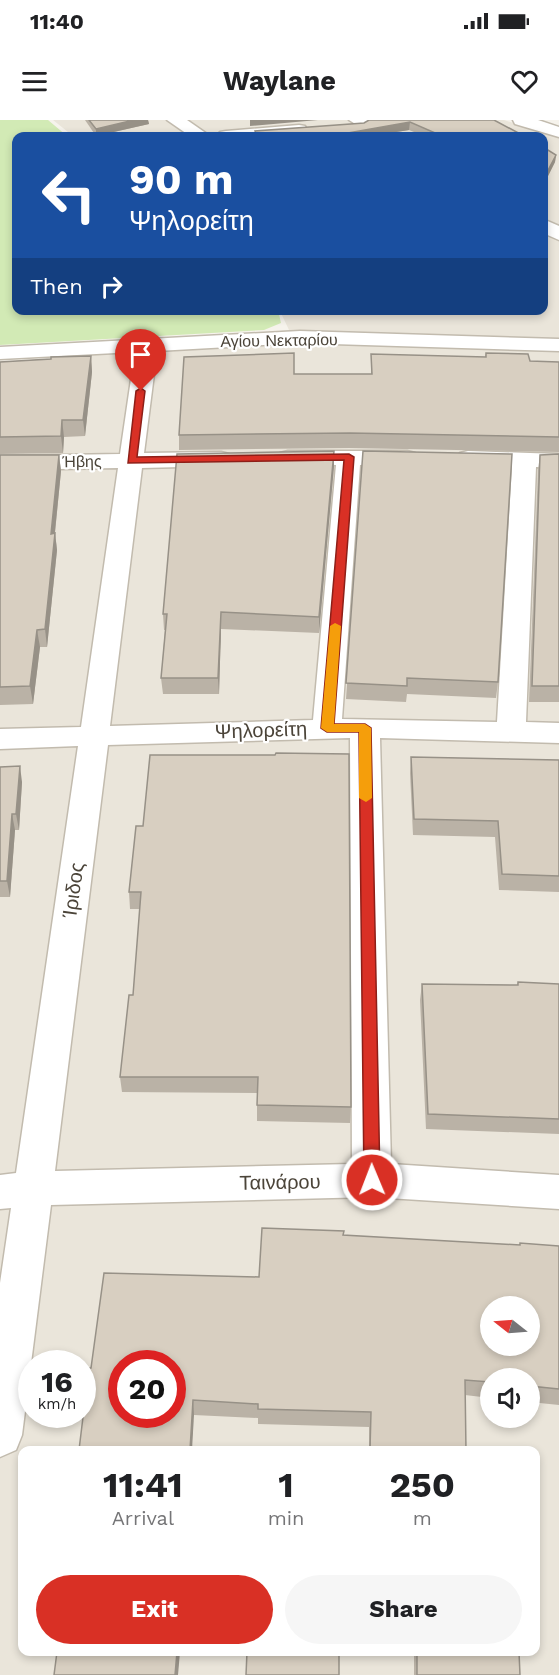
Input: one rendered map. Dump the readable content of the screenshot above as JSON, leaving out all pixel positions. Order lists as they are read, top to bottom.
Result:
{
  "streets": {
    "street": [
      "Αγίου Νεκταρίου",
      "Ήβης",
      "Ψηλορείτη",
      "Ίριδος",
      "Ταινάρου"
    ]
  },
  "crossings": [
    ["Αγίου Νεκταρίου", "Ίριδος"],
    ["Ήβης", "Ίριδος"],
    ["Ψηλορείτη", "Ίριδος"],
    ["Ίριδος", "Ταινάρου"]
  ],
  "north": "left",
  "page": {
    "status": "11:40",
    "header": "Waylane",
    "turn": ["90 m", "Ψηλορείτη"],
    "then": "Then",
    "speed": "16 km/h",
    "limit": "20",
    "eta": [
      "11:41",
      "Arrival",
      "1",
      "min",
      "250",
      "m"
    ],
    "buttons": ["Exit", "Share"]
  }
}
